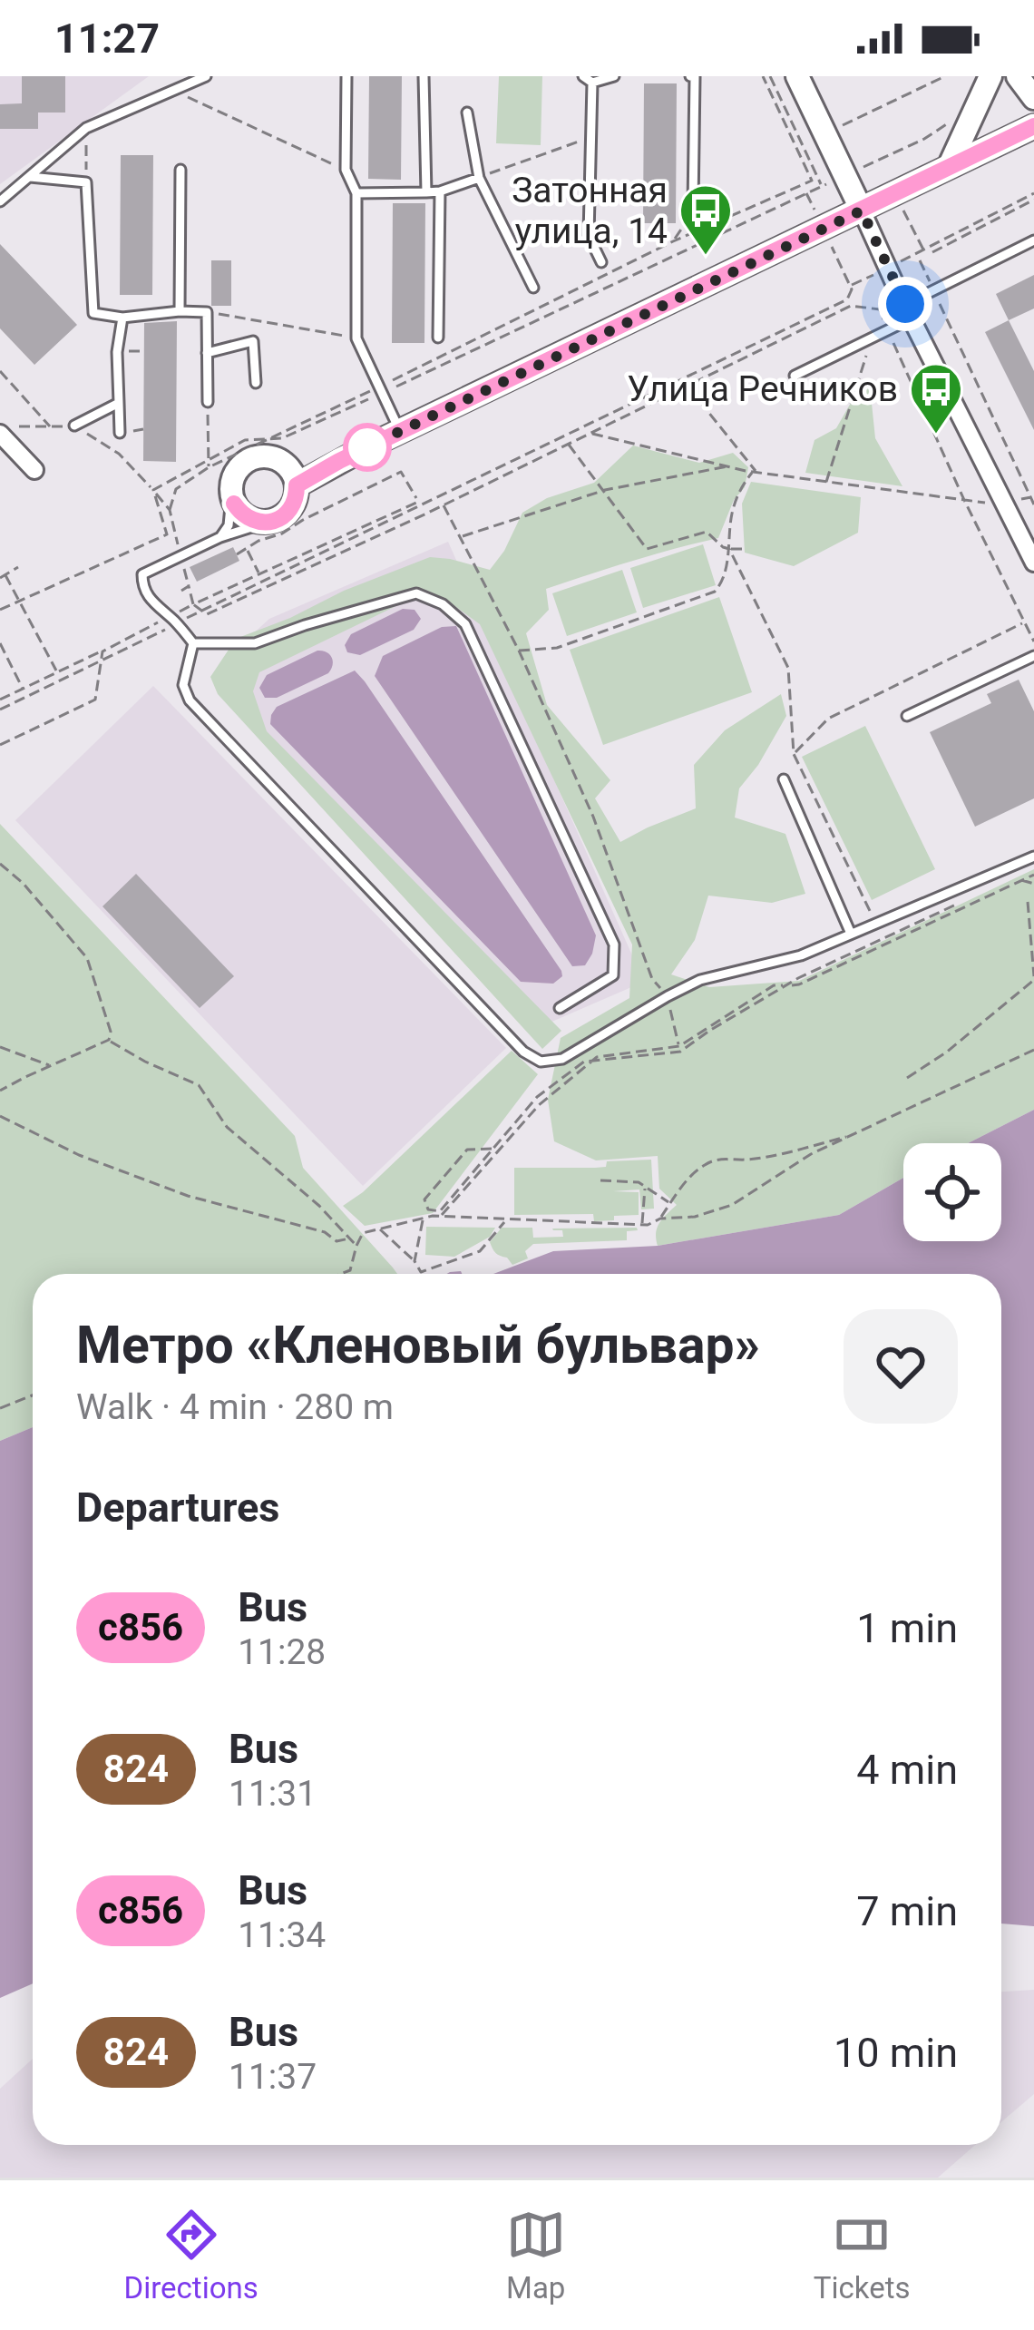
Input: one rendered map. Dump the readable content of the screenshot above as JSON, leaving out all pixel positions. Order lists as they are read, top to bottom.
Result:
{
  "places": {
    "bus stop": ["Затонная улица, 14", "Улица Речников"]
  },
  "lines": ["bus line с856"],
  "page": {
    "status": "11:27",
    "heading": [
      ["Метро «Кленовый бульвар»", "Walk · 4 min · 280 m"],
      "Departures"
    ],
    "list": [
      {
        "mark": "с856",
        "name": "Bus",
        "note": "11:28",
        "value": "1 min"
      },
      {
        "mark": "824",
        "name": "Bus",
        "note": "11:31",
        "value": "4 min"
      },
      {
        "mark": "с856",
        "name": "Bus",
        "note": "11:34",
        "value": "7 min"
      },
      {
        "mark": "824",
        "name": "Bus",
        "note": "11:37",
        "value": "10 min"
      }
    ],
    "tabs": ["Directions", "Map", "Tickets"]
  }
}
